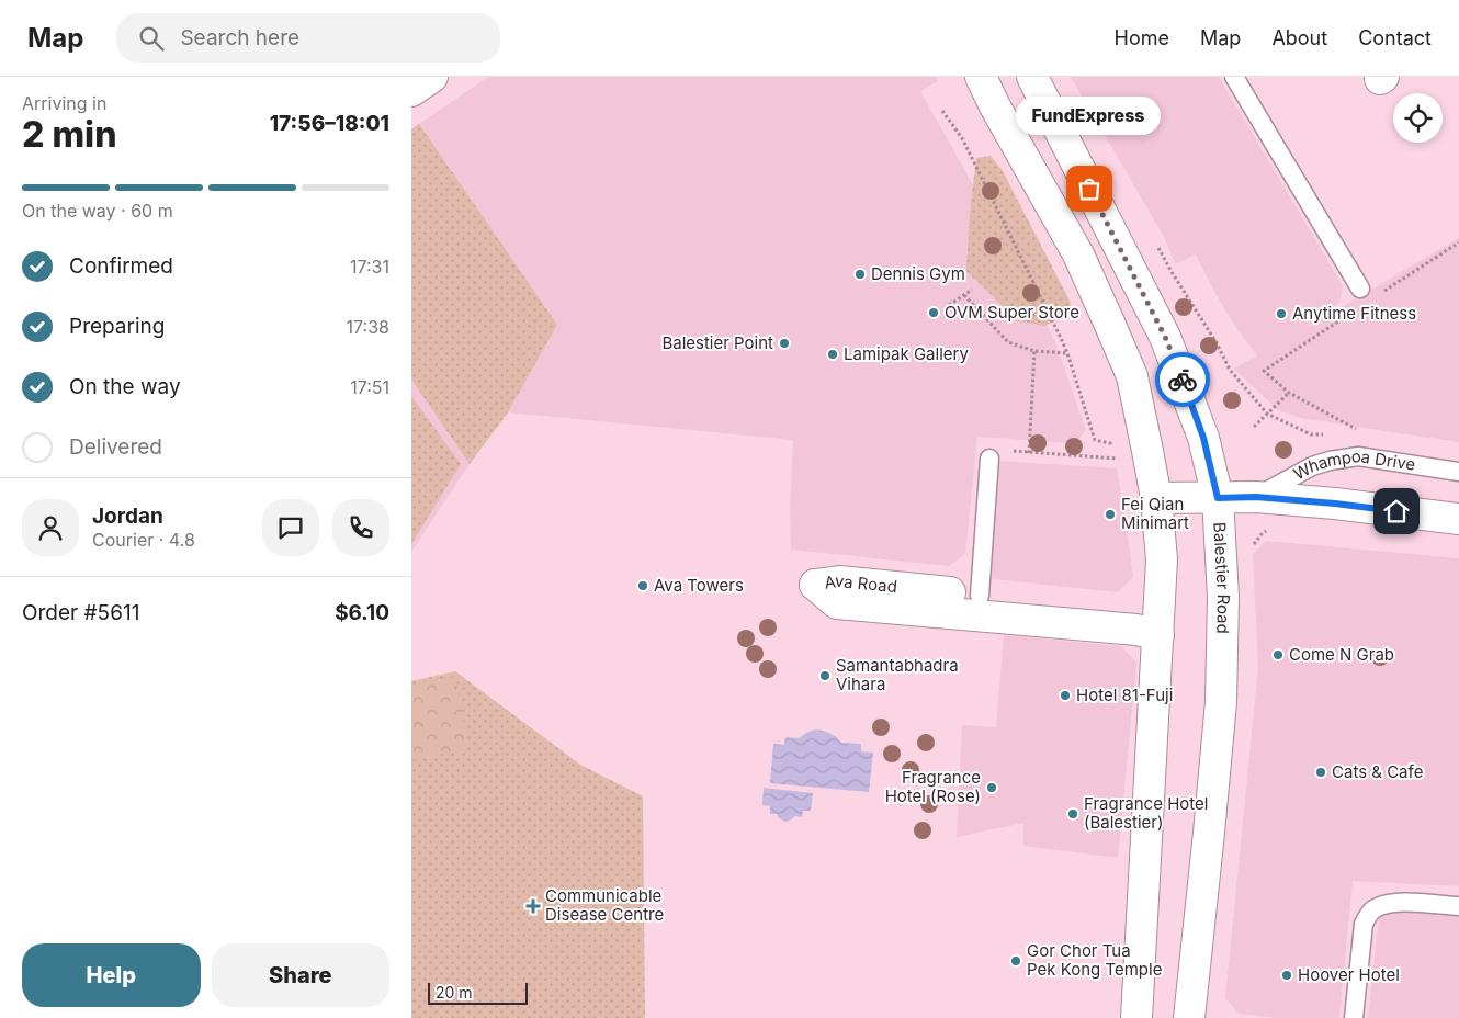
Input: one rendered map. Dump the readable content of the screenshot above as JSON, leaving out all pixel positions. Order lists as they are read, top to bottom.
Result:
{
  "streets": {
    "main road": ["Whampoa Drive", "Balestier Road", "Ava Road"]
  },
  "crossings": [
    ["Whampoa Drive", "Balestier Road"]
  ],
  "places": {
    "other": [
      "FundExpress",
      "Dennis Gym",
      "OVM Super Store",
      "Anytime Fitness",
      "Balestier Point",
      "Lamipak Gallery",
      "Fei Qian Minimart",
      "Ava Towers",
      "Come N Grab",
      "Samantabhadra Vihara",
      "Hotel 81-Fuji",
      "Cats & Cafe",
      "Fragrance Hotel (Rose)",
      "Fragrance Hotel (Balestier)",
      "Gor Chor Tua Pek Kong Temple",
      "Hoover Hotel"
    ],
    "health": ["Communicable Disease Centre"]
  },
  "scale_bar": "20 m",
  "page": {
    "header": "Map",
    "search": "Search here",
    "nav": [
      "Home",
      "Map",
      "About",
      "Contact"
    ],
    "heading": ["2 min", "Arriving in", "17:56–18:01"],
    "panel": [
      "Jordan",
      "Courier · 4.8",
      "Order #5611",
      "$6.10"
    ],
    "bubble": "FundExpress",
    "bar": "On the way · 60 m",
    "list": [
      ["Confirmed", "17:31"],
      ["Preparing", "17:38"],
      ["On the way", "17:51"],
      "Delivered"
    ],
    "buttons": ["Help", "Share"],
    "scale": "20 m"
  }
}
